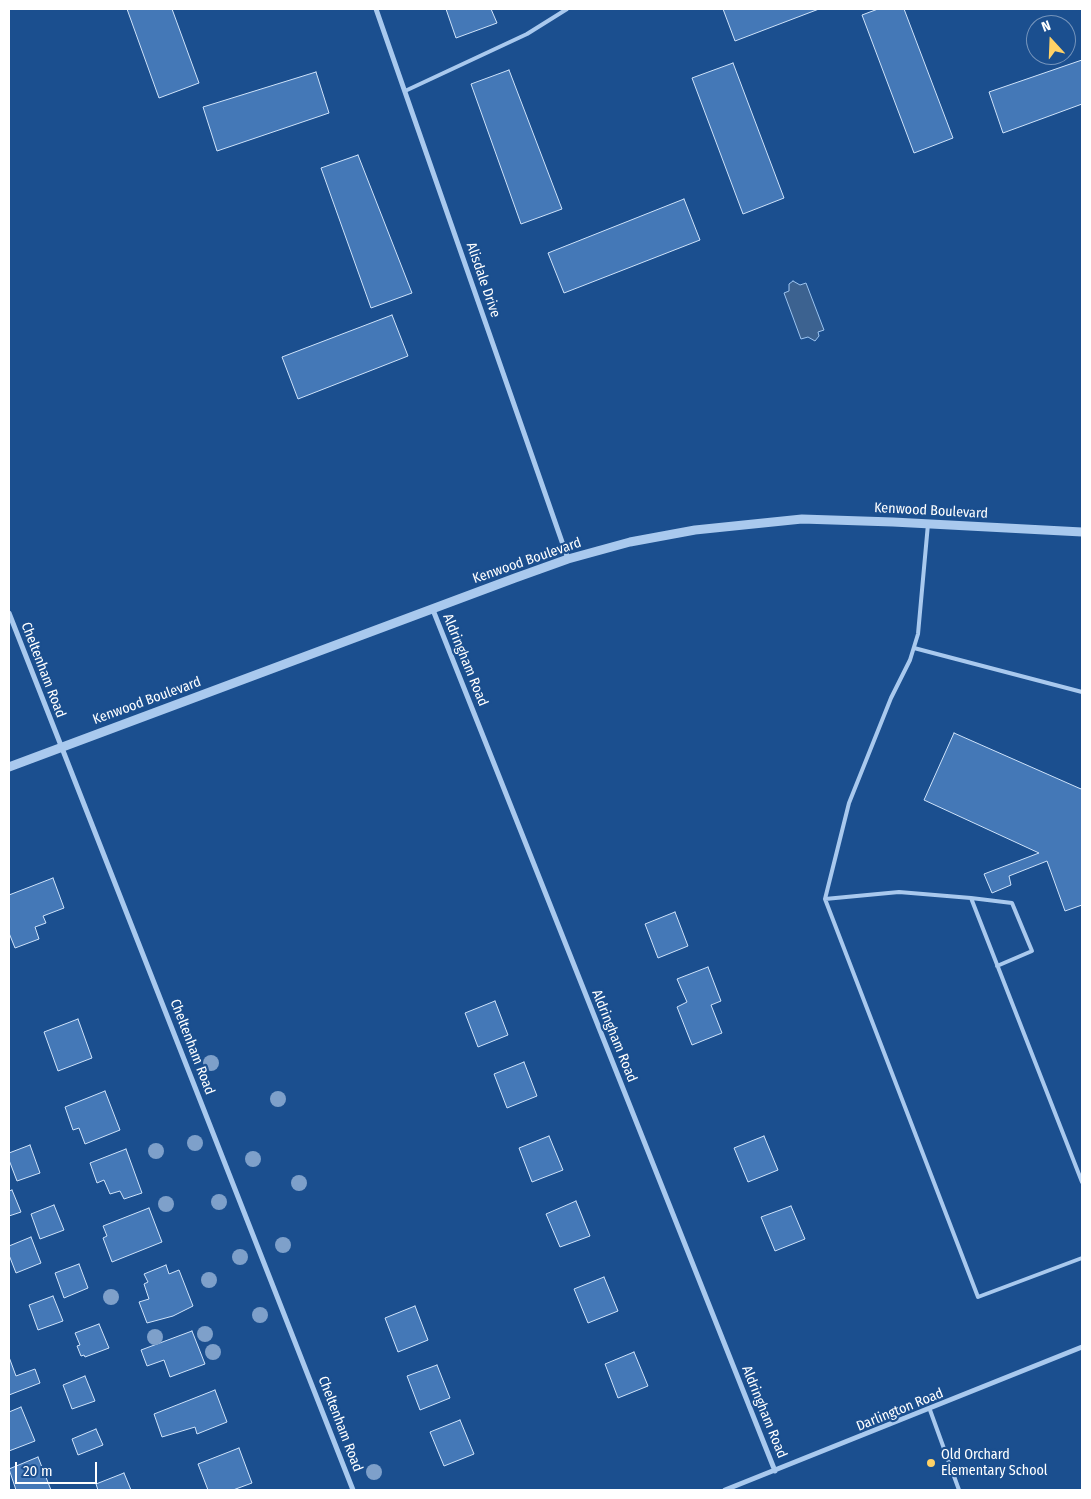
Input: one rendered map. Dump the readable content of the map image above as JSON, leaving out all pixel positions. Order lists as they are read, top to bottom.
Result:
{
  "streets": {
    "street": [
      "Alisdale Drive",
      "Kenwood Boulevard",
      "Aldringham Road",
      "Cheltenham Road",
      "Darlington Road"
    ]
  },
  "crossings": [
    ["Alisdale Drive", "Kenwood Boulevard"],
    ["Kenwood Boulevard", "Aldringham Road"],
    ["Kenwood Boulevard", "Cheltenham Road"],
    ["Aldringham Road", "Darlington Road"]
  ],
  "places": ["Old Orchard Elementary School"],
  "scale_bar": "20 m",
  "north": "top"
}
